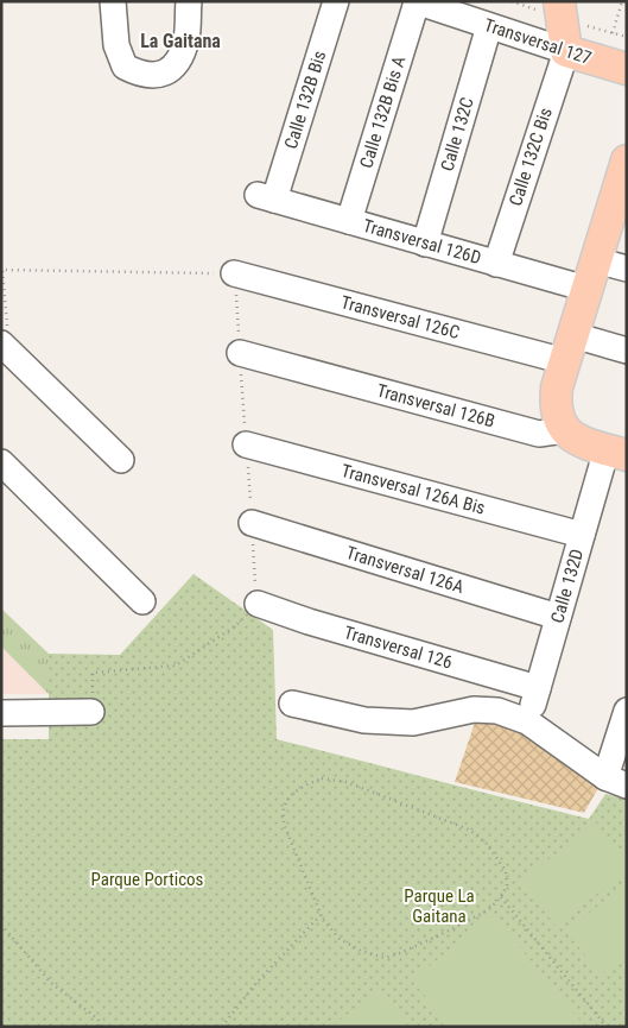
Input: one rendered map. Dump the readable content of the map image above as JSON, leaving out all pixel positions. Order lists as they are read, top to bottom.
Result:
{
  "streets": {
    "main road": ["Transversal 127"],
    "street": [
      "Calle 132B Bis",
      "Calle 132B Bis A",
      "Calle 132C",
      "Calle 132C Bis",
      "Transversal 126D",
      "Transversal 126C",
      "Transversal 126B",
      "Transversal 126A Bis",
      "Transversal 126A",
      "Calle 132D",
      "Transversal 126"
    ]
  },
  "crossings": [
    ["Transversal 127", "Calle 132B Bis A"],
    ["Transversal 127", "Calle 132C"],
    ["Transversal 127", "Calle 132C Bis"],
    ["Calle 132B Bis", "Transversal 126D"],
    ["Calle 132B Bis A", "Transversal 126D"],
    ["Calle 132C", "Transversal 126D"],
    ["Calle 132C Bis", "Transversal 126D"],
    ["Transversal 126A Bis", "Calle 132D"],
    ["Transversal 126A", "Calle 132D"],
    ["Calle 132D", "Transversal 126"]
  ],
  "districts": ["La Gaitana"],
  "parks": ["Parque Porticos", "Parque La Gaitana"]
}
